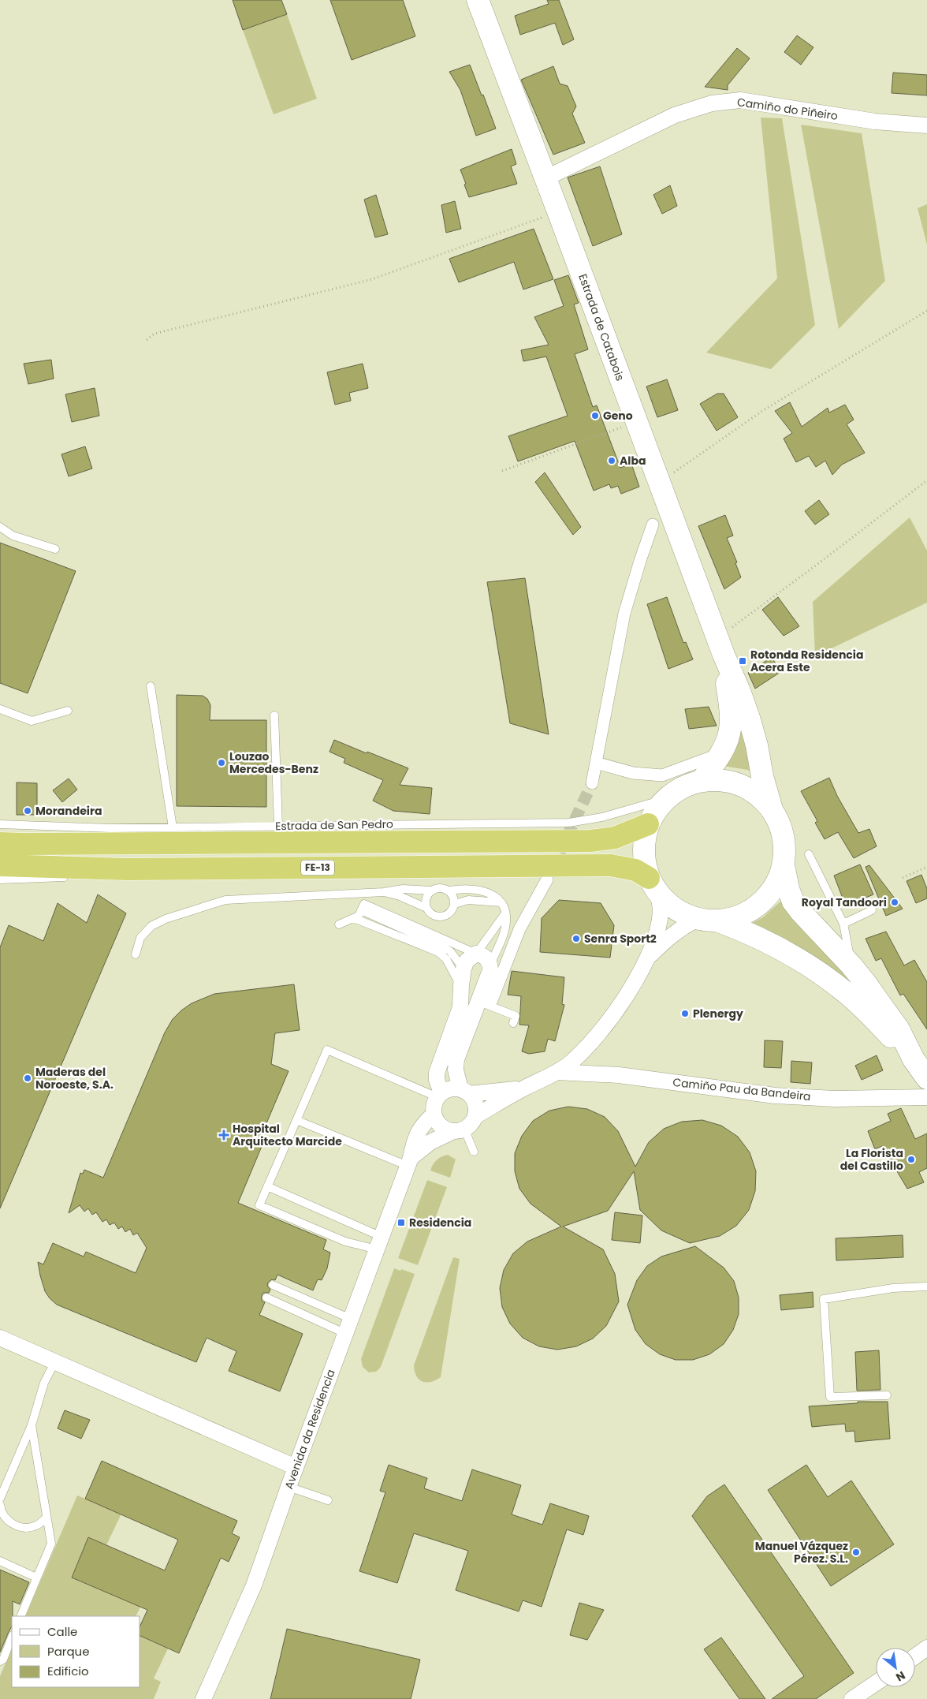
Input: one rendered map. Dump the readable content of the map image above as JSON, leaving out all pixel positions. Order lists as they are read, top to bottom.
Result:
{
  "streets": {
    "highway": ["FE-13"],
    "main road": ["Estrada de Catabois"],
    "street": ["Camiño do Piñeiro", "Camiño Pau da Bandeira", "Avenida da Residencia"],
    "lane": ["Estrada de San Pedro"]
  },
  "crossings": [
    ["Camiño do Piñeiro", "Estrada de Catabois"],
    ["Estrada de Catabois", "Estrada de San Pedro"],
    ["Estrada de Catabois", "FE-13"]
  ],
  "places": {
    "other": [
      "Geno",
      "Alba",
      "Louzao Mercedes-Benz",
      "Morandeira",
      "Royal Tandoori",
      "Senra Sport2",
      "Plenergy",
      "Maderas del Noroeste, S.A.",
      "La Florista del Castillo",
      "Manuel Vázquez Pérez. S.L."
    ],
    "transit": ["Rotonda Residencia Acera Este", "Residencia"],
    "health": ["Hospital Arquitecto Marcide"]
  },
  "legend": ["Calle", "Parque", "Edificio"],
  "north": "bottom right"
}
